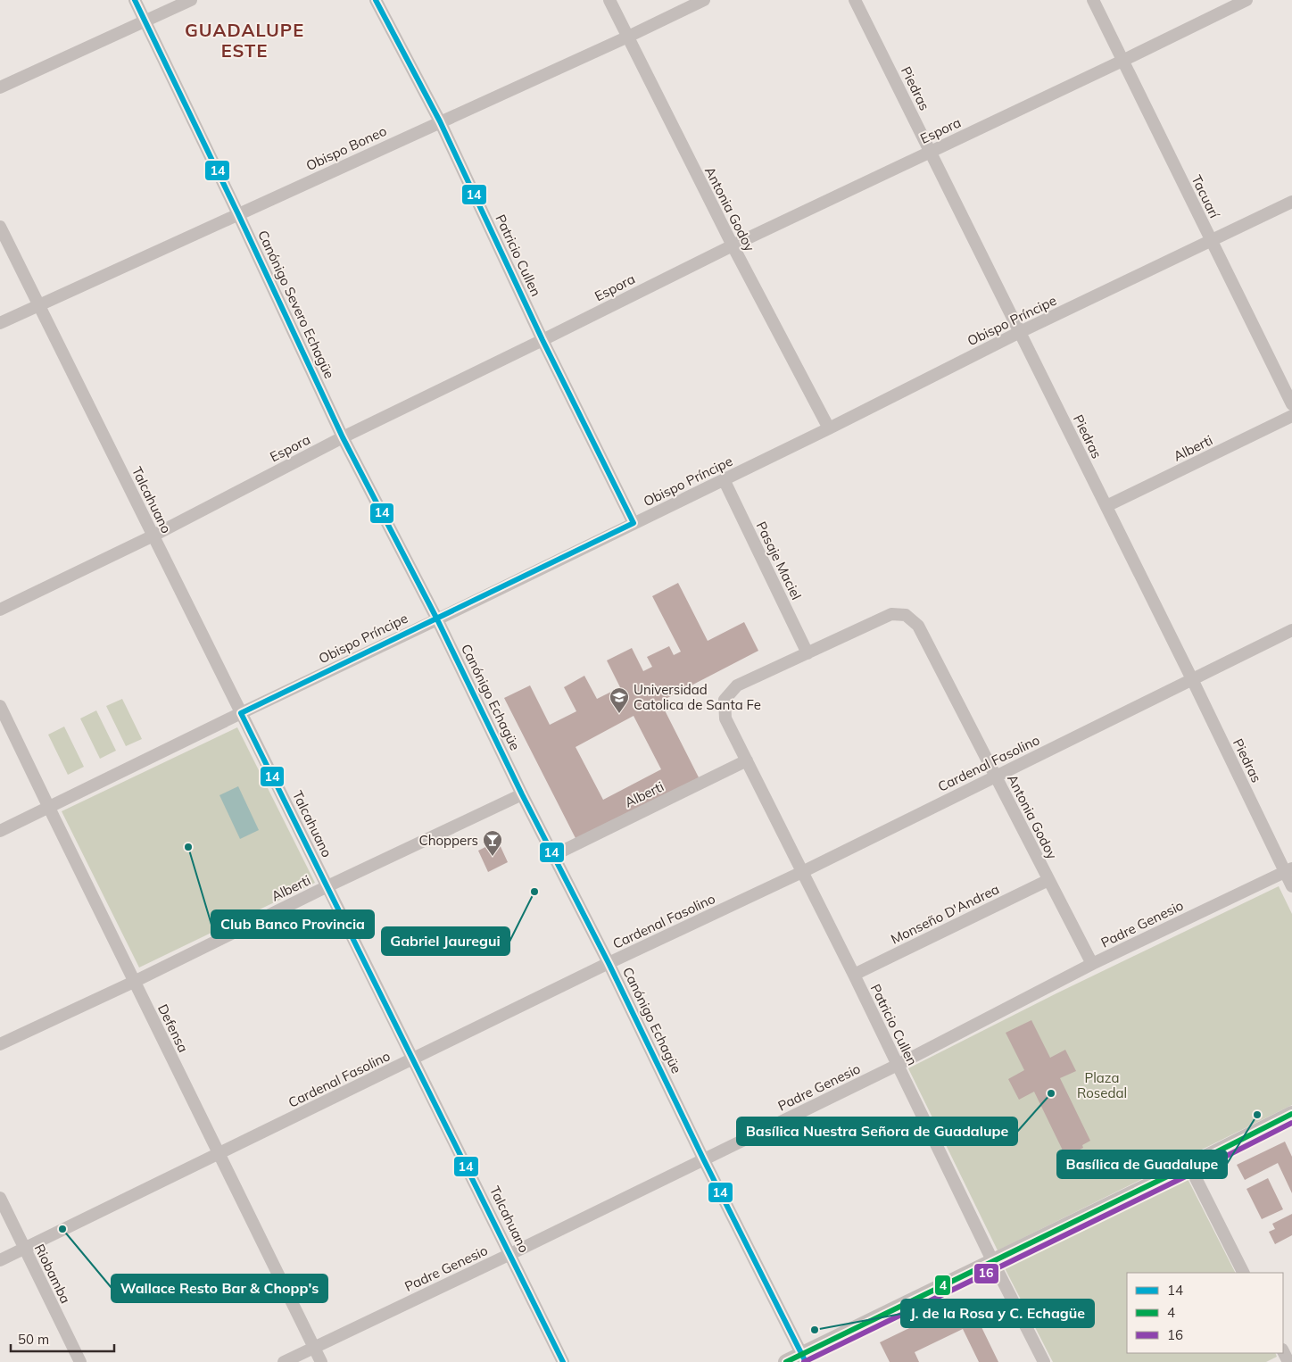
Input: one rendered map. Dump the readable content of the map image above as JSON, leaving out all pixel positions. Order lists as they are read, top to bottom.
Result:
{
  "streets": {
    "street": [
      "Piedras",
      "Espora",
      "Obispo Boneo",
      "Tacuarí",
      "Antonia Godoy",
      "Patricio Cullen",
      "Canónigo Severo Echagüe",
      "Obispo Príncipe",
      "Alberti",
      "Talcahuano",
      "Pasaje Maciel",
      "Canónigo Echagüe",
      "Cardenal Fasolino",
      "Monseño D'Andrea",
      "Padre Genesio",
      "Defensa",
      "Riobamba"
    ]
  },
  "crossings": [
    ["Piedras", "Espora"],
    ["Piedras", "Obispo Príncipe"],
    ["Piedras", "Alberti"],
    ["Piedras", "Cardenal Fasolino"],
    ["Piedras", "Padre Genesio"],
    ["Espora", "Tacuarí"],
    ["Espora", "Antonia Godoy"],
    ["Espora", "Patricio Cullen"],
    ["Espora", "Canónigo Severo Echagüe"],
    ["Espora", "Talcahuano"],
    ["Obispo Boneo", "Antonia Godoy"],
    ["Obispo Boneo", "Patricio Cullen"],
    ["Obispo Boneo", "Canónigo Severo Echagüe"],
    ["Obispo Boneo", "Talcahuano"],
    ["Tacuarí", "Obispo Príncipe"],
    ["Antonia Godoy", "Patricio Cullen"],
    ["Antonia Godoy", "Obispo Príncipe"],
    ["Antonia Godoy", "Pasaje Maciel"],
    ["Antonia Godoy", "Cardenal Fasolino"],
    ["Antonia Godoy", "Monseño D'Andrea"],
    ["Antonia Godoy", "Padre Genesio"],
    ["Patricio Cullen", "Obispo Príncipe"],
    ["Patricio Cullen", "Alberti"],
    ["Patricio Cullen", "Pasaje Maciel"],
    ["Patricio Cullen", "Cardenal Fasolino"],
    ["Patricio Cullen", "Monseño D'Andrea"],
    ["Patricio Cullen", "Padre Genesio"],
    ["Canónigo Severo Echagüe", "Obispo Príncipe"],
    ["Canónigo Severo Echagüe", "Canónigo Echagüe"],
    ["Obispo Príncipe", "Talcahuano"],
    ["Obispo Príncipe", "Pasaje Maciel"],
    ["Obispo Príncipe", "Canónigo Echagüe"],
    ["Obispo Príncipe", "Defensa"],
    ["Alberti", "Talcahuano"],
    ["Alberti", "Canónigo Echagüe"],
    ["Alberti", "Defensa"],
    ["Talcahuano", "Cardenal Fasolino"],
    ["Talcahuano", "Padre Genesio"],
    ["Canónigo Echagüe", "Cardenal Fasolino"],
    ["Canónigo Echagüe", "Padre Genesio"],
    ["Cardenal Fasolino", "Defensa"],
    ["Cardenal Fasolino", "Riobamba"],
    ["Padre Genesio", "Defensa"]
  ],
  "districts": ["GUADALUPE ESTE"],
  "parks": ["Plaza Rosedal"],
  "places": {
    "school or university": ["Universidad Catolica de Santa Fe"],
    "other": [
      "Club Banco Provincia",
      "Gabriel Jauregui",
      "Basílica Nuestra Señora de Guadalupe",
      "Basílica de Guadalupe",
      "Wallace Resto Bar & Chopp's",
      "J. de la Rosa y C. Echagüe"
    ],
    "bar": ["Choppers"]
  },
  "lines": ["transit line 14", "transit line 4", "transit line 16"],
  "legend": ["14", "4", "16"],
  "scale_bar": "50 m"
}
